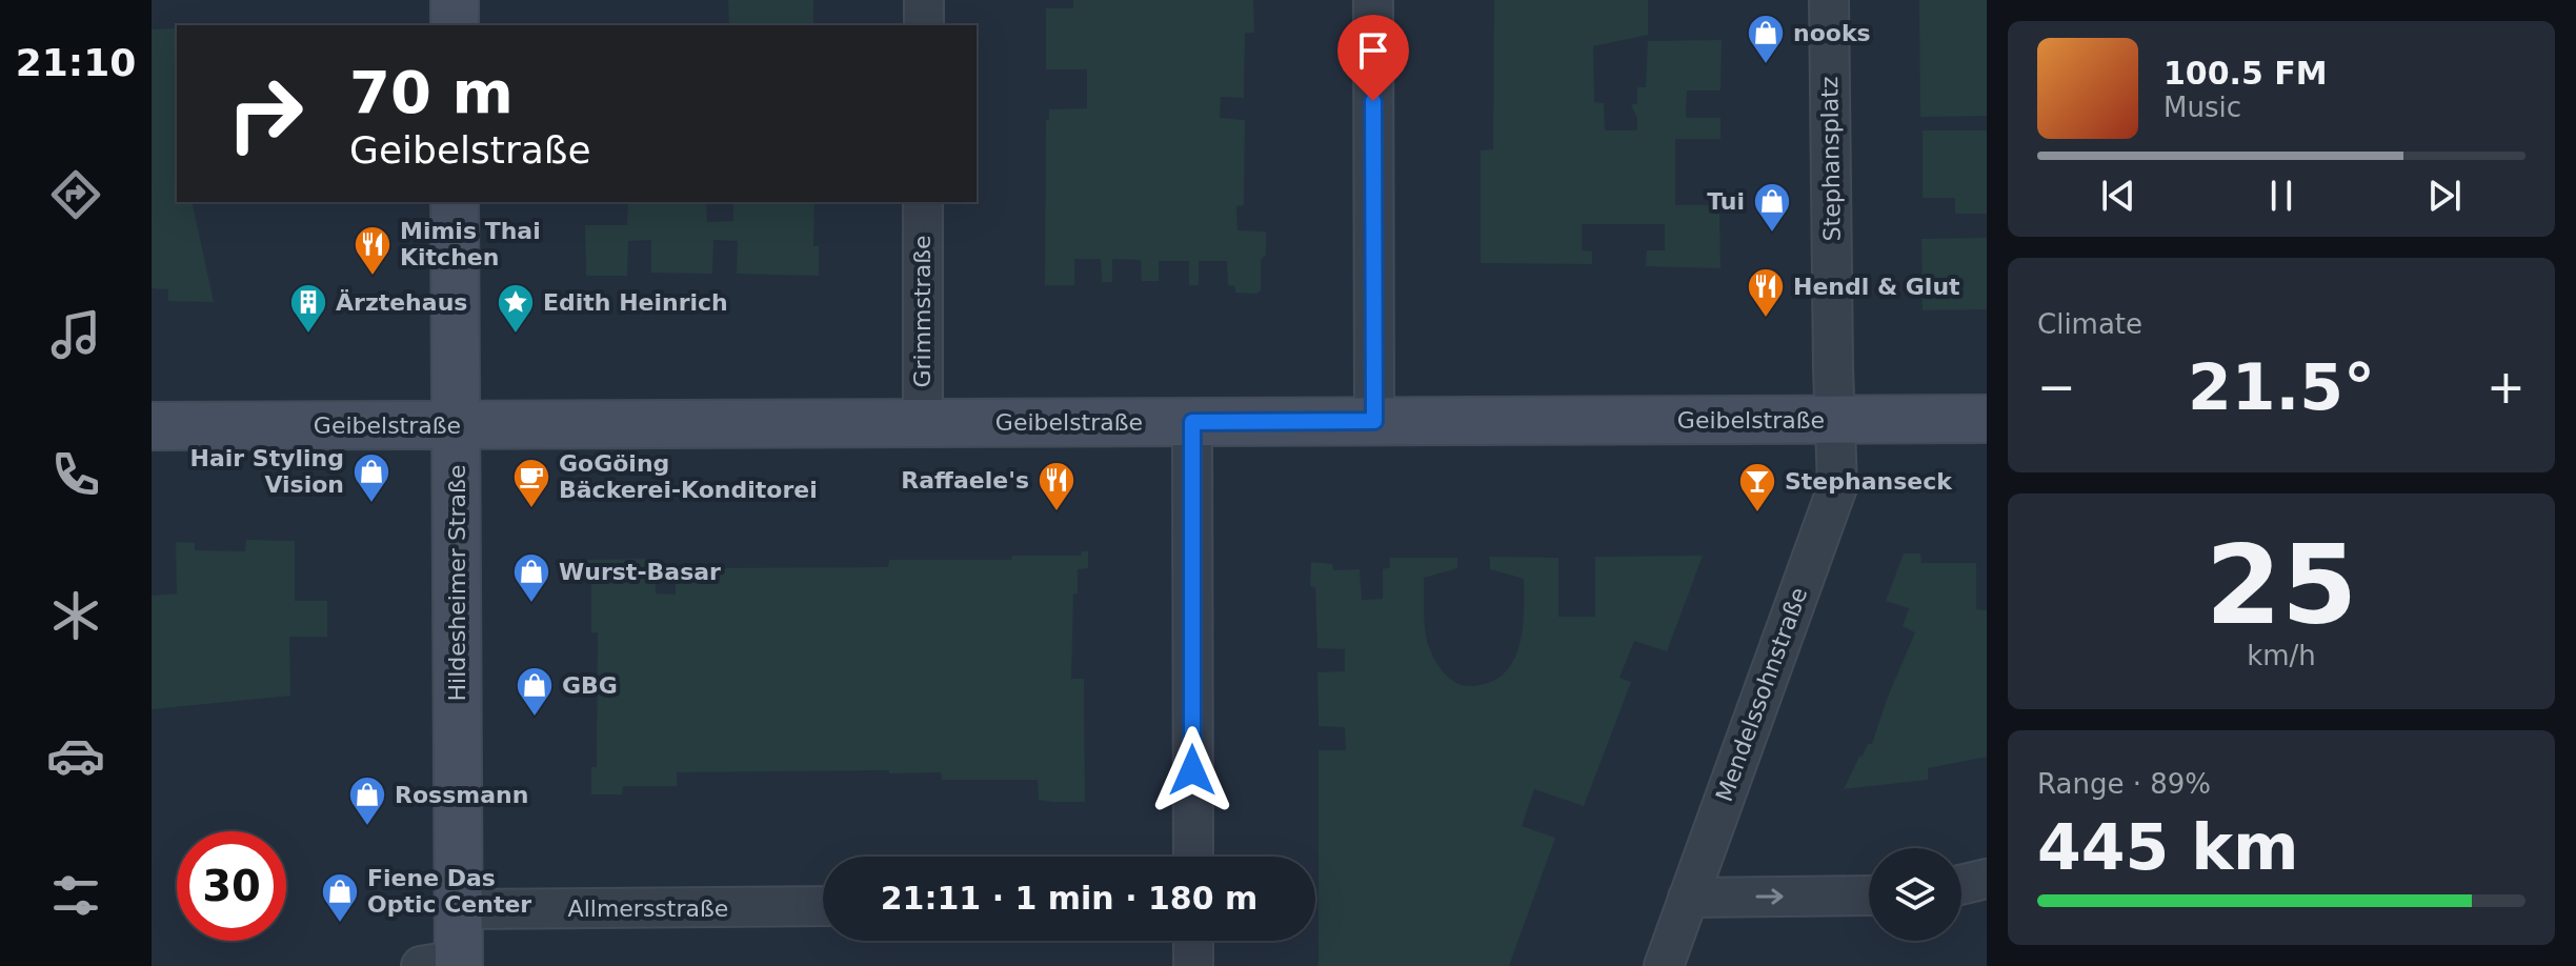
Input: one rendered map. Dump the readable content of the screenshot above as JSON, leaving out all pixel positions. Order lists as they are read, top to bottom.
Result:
{
  "streets": {
    "street": [
      "Stephansplatz",
      "Grimmstraße",
      "Geibelstraße",
      "Hildesheimer Straße",
      "Mendelssohnstraße",
      "Allmersstraße"
    ]
  },
  "crossings": [
    ["Stephansplatz", "Geibelstraße"],
    ["Stephansplatz", "Mendelssohnstraße"],
    ["Grimmstraße", "Geibelstraße"],
    ["Geibelstraße", "Hildesheimer Straße"],
    ["Geibelstraße", "Mendelssohnstraße"],
    ["Hildesheimer Straße", "Allmersstraße"]
  ],
  "places": {
    "shop": [
      "nooks",
      "Tui",
      "Hair Styling Vision",
      "Wurst-Basar",
      "GBG",
      "Rossmann",
      "Fiene Das Optic Center"
    ],
    "restaurant": ["Mimis Thai Kitchen", "Hendl & Glut", "Raffaele's"],
    "building": ["Ärztehaus"],
    "place": ["Edith Heinrich"],
    "cafe": ["GoGöing Bäckerei-Konditorei"],
    "bar": ["Stephanseck"]
  },
  "page": {
    "tabs": "21:10",
    "turn": ["70 m", "Geibelstraße"],
    "song": ["100.5 FM", "Music"],
    "tile": [
      "Climate",
      ["25", "km/h"],
      ["Range · 89%", "445 km"]
    ],
    "heat": ["−", "21.5°", "+"],
    "limit": "30",
    "trip": "21:11 · 1 min · 180 m"
  }
}
